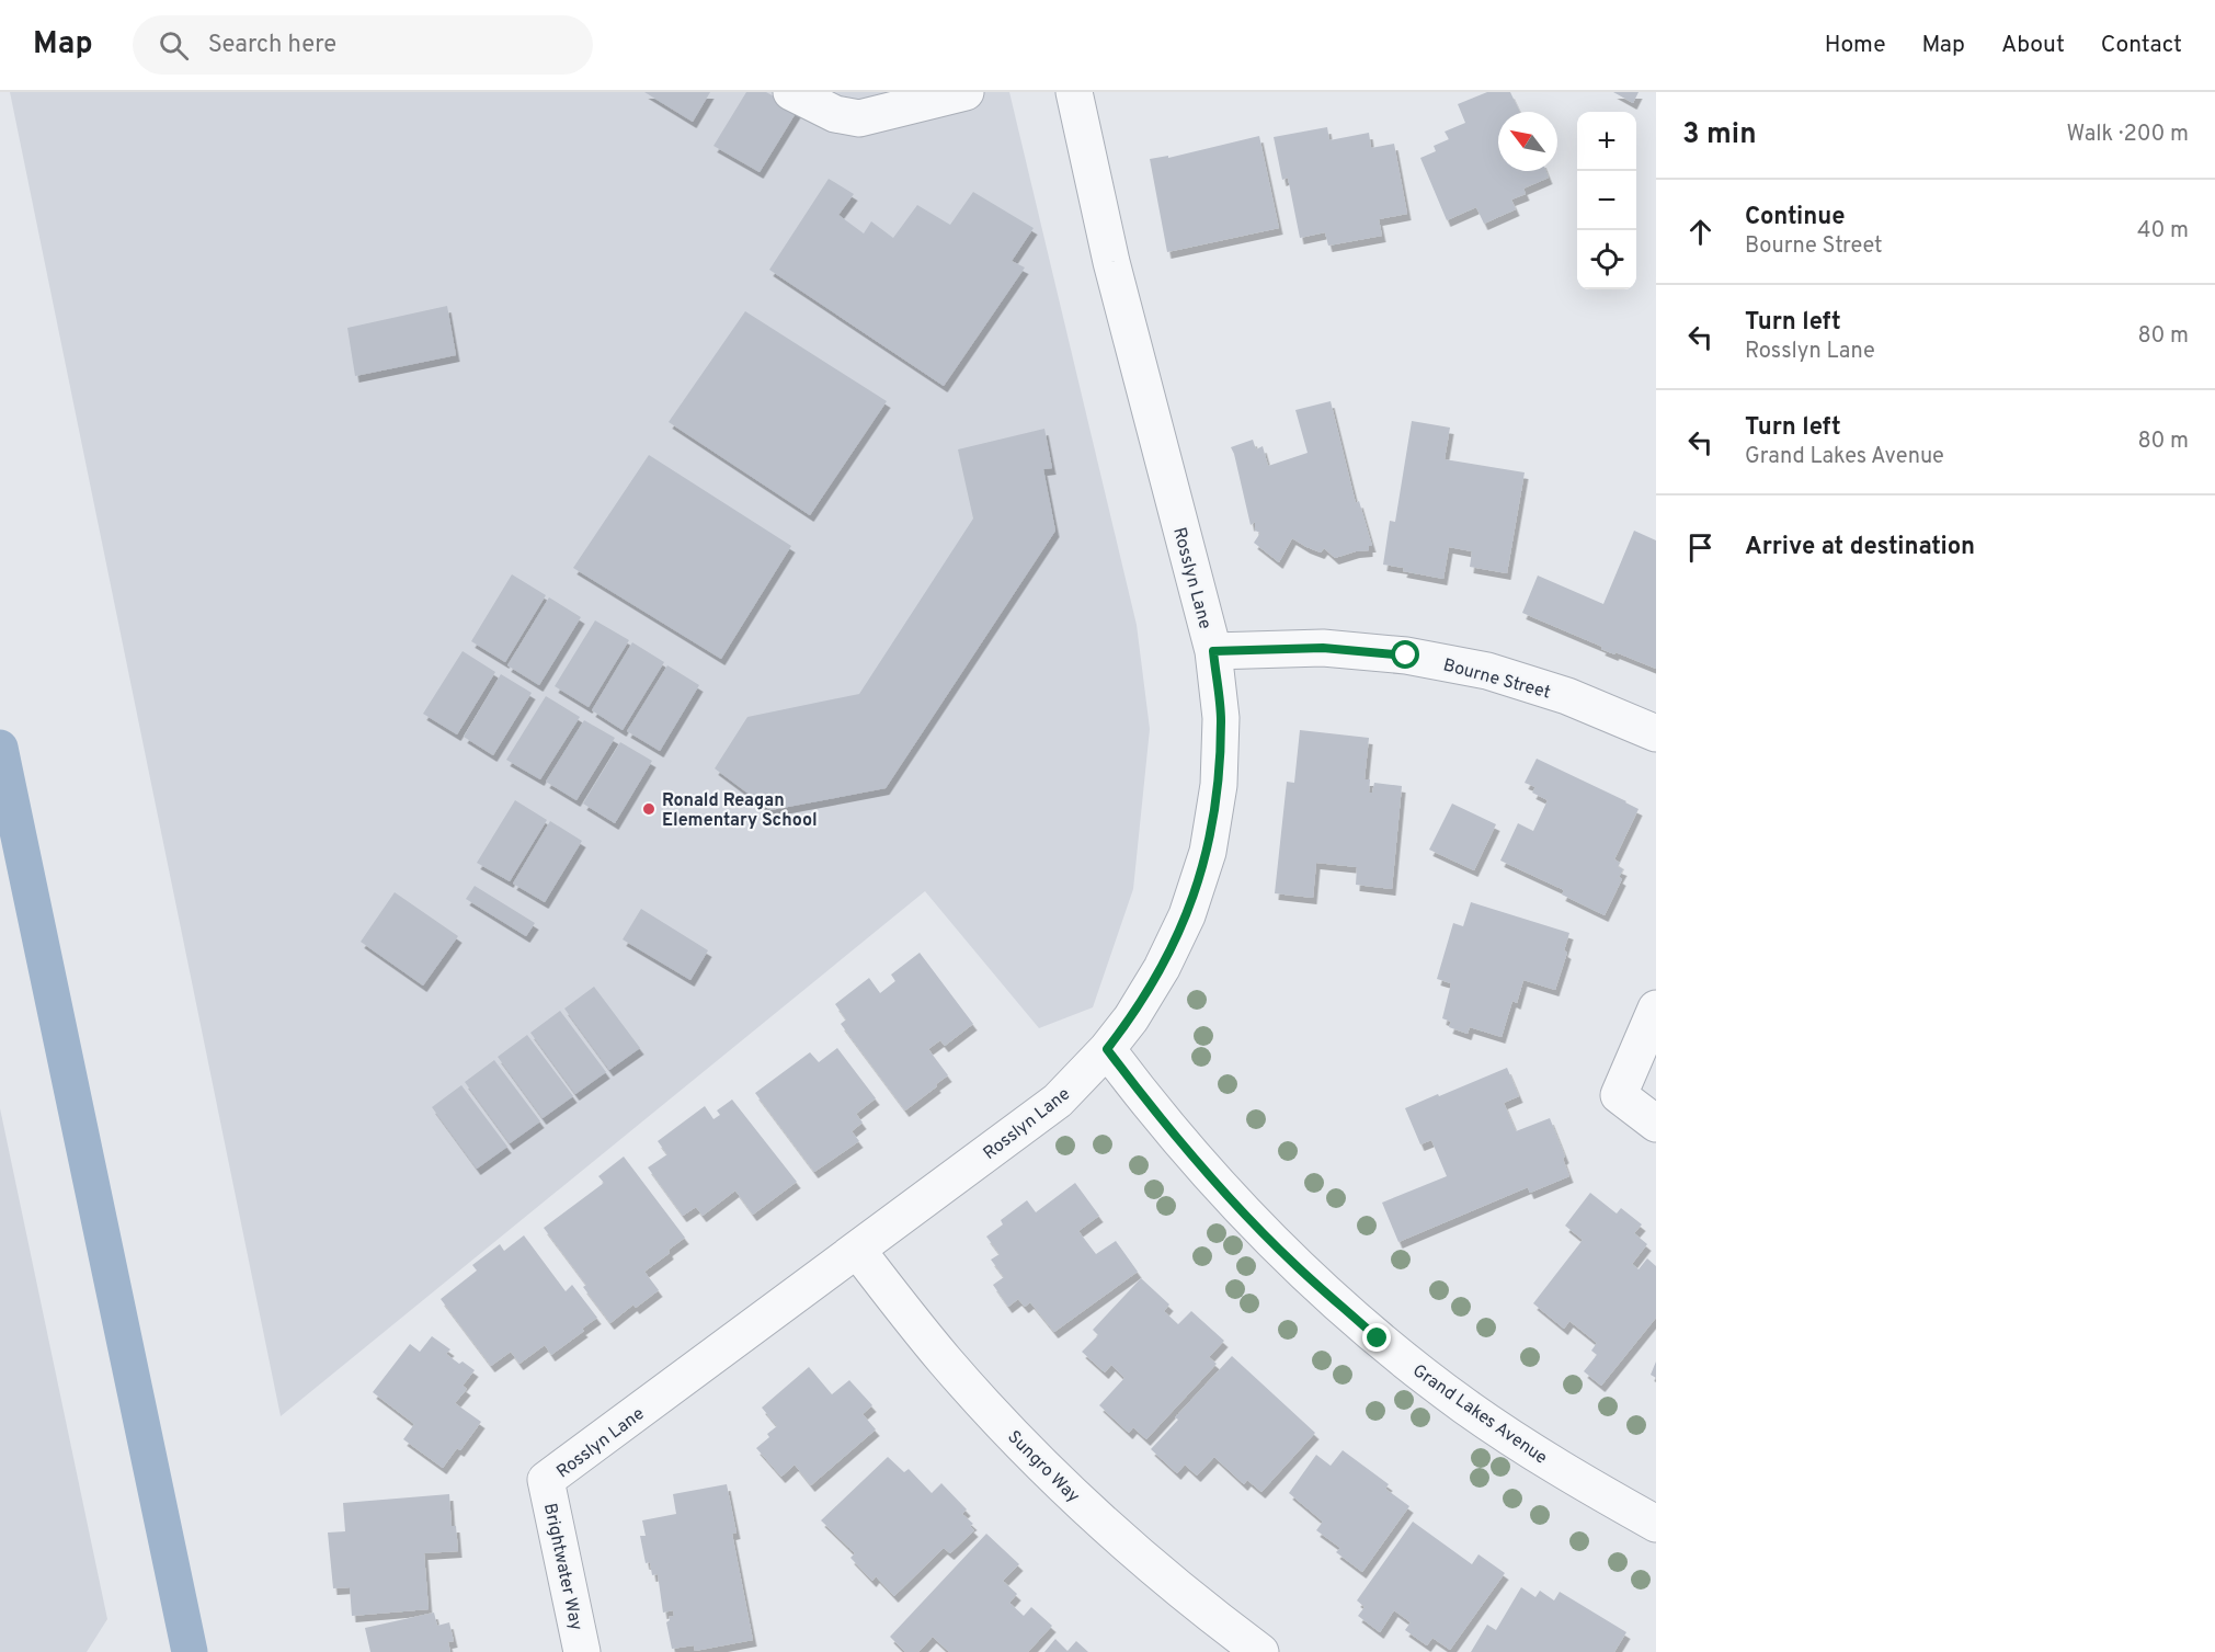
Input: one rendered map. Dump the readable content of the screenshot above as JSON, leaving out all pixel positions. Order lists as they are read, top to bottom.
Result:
{
  "streets": {
    "street": [
      "Rosslyn Lane",
      "Bourne Street",
      "Grand Lakes Avenue",
      "Sungro Way",
      "Brightwater Way"
    ]
  },
  "crossings": [
    ["Rosslyn Lane", "Bourne Street"],
    ["Rosslyn Lane", "Grand Lakes Avenue"],
    ["Rosslyn Lane", "Sungro Way"],
    ["Rosslyn Lane", "Brightwater Way"]
  ],
  "places": ["Ronald Reagan Elementary School"],
  "north": "top left",
  "page": {
    "header": "Map",
    "search": "Search here",
    "nav": [
      "Home",
      "Map",
      "About",
      "Contact"
    ],
    "heading": ["3 min", "Walk · 200 m"],
    "map_buttons": ["+", "−"],
    "list": [
      ["Continue", "Bourne Street", "40 m"],
      ["Turn left", "Rosslyn Lane", "80 m"],
      ["Turn left", "Grand Lakes Avenue", "80 m"],
      "Arrive at destination"
    ]
  }
}
